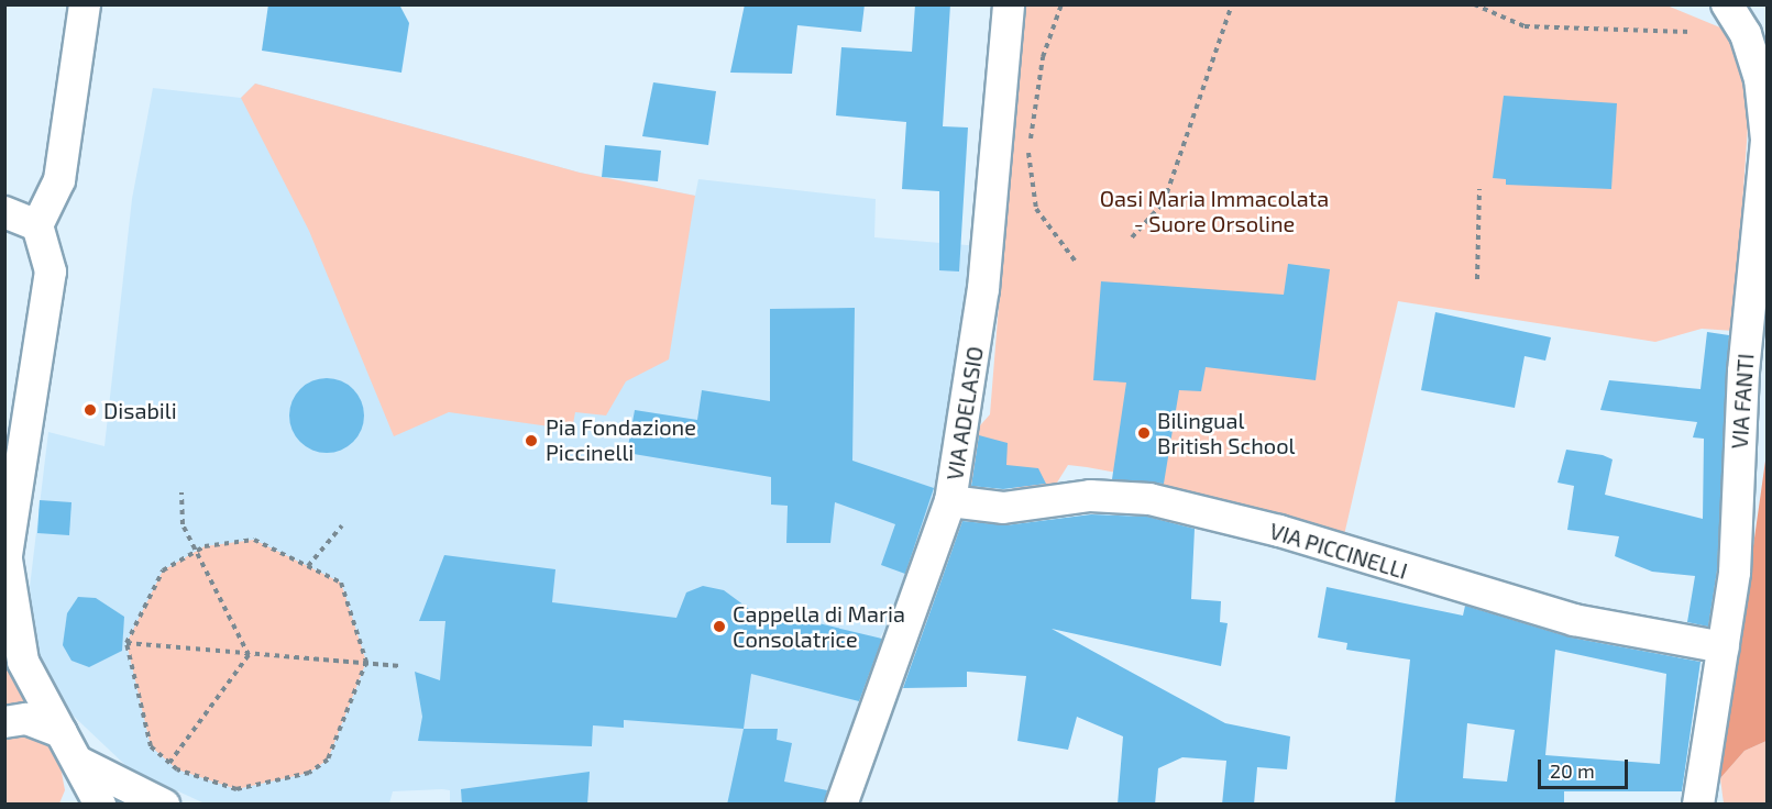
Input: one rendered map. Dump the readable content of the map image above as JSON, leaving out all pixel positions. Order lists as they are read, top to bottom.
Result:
{
  "streets": {
    "street": ["VIA FANTI", "VIA ADELASIO", "VIA PICCINELLI"]
  },
  "crossings": [
    ["VIA FANTI", "VIA PICCINELLI"],
    ["VIA ADELASIO", "VIA PICCINELLI"]
  ],
  "parks": ["Oasi Maria Immacolata - Suore Orsoline"],
  "places": [
    "Disabili",
    "Bilingual British School",
    "Pia Fondazione Piccinelli",
    "Cappella di Maria Consolatrice"
  ],
  "scale_bar": "20 m"
}
